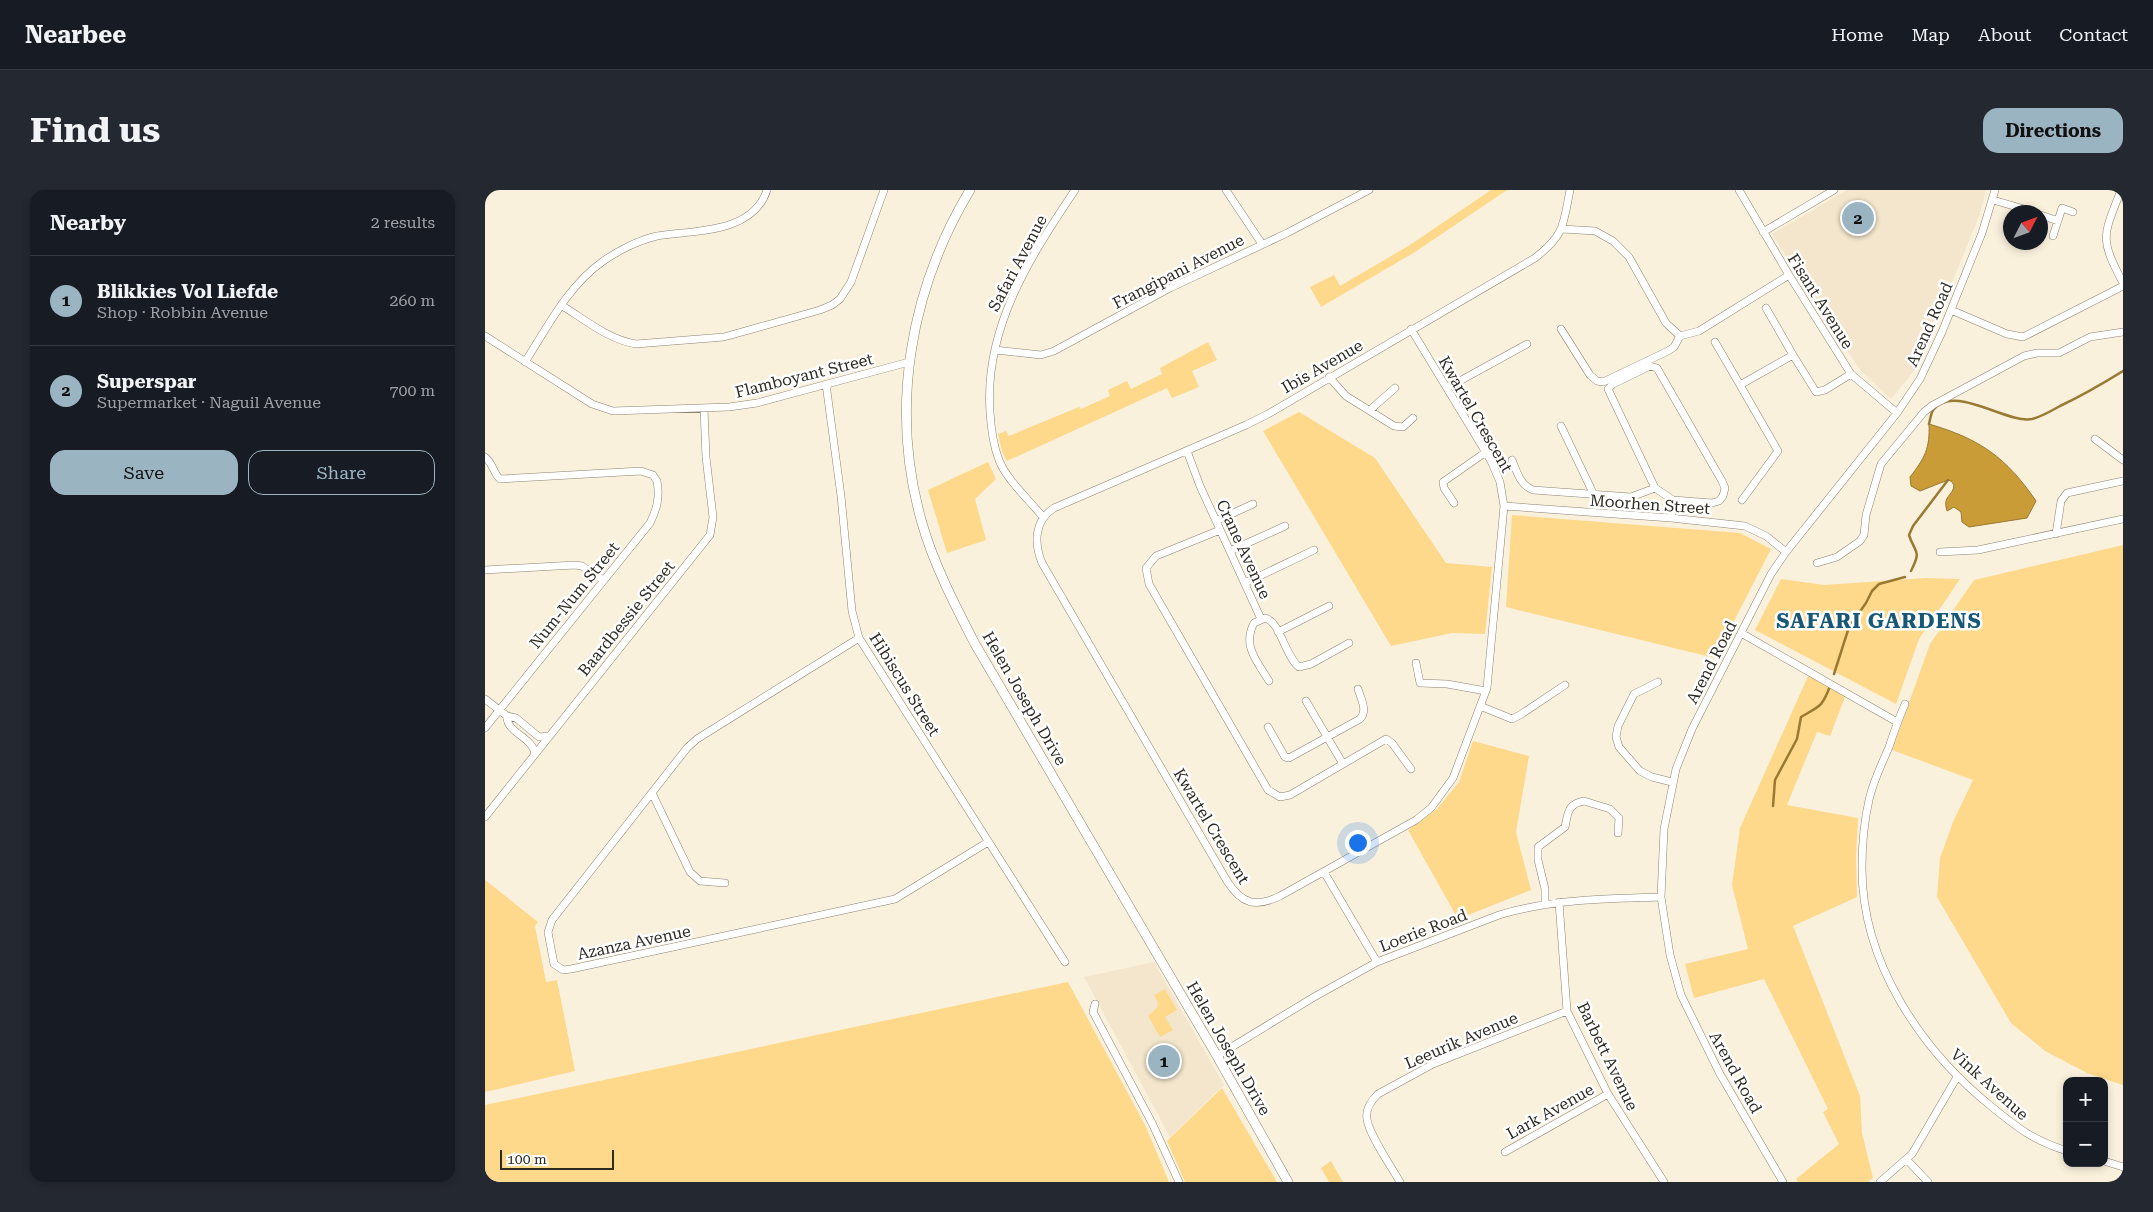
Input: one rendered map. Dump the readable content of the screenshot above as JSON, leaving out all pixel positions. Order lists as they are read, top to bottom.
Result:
{
  "streets": {
    "street": [
      "Safari Avenue",
      "Frangipani Avenue",
      "Fisant Avenue",
      "Arend Road",
      "Ibis Avenue",
      "Flamboyant Street",
      "Kwartel Crescent",
      "Moorhen Street",
      "Crane Avenue",
      "Num-Num Street",
      "Baardbessie Street",
      "Hibiscus Street",
      "Helen Joseph Drive",
      "Loerie Road",
      "Azanza Avenue",
      "Leeurik Avenue",
      "Barbett Avenue",
      "Vink Avenue",
      "Lark Avenue"
    ]
  },
  "crossings": [
    ["Safari Avenue", "Frangipani Avenue"],
    ["Safari Avenue", "Ibis Avenue"],
    ["Safari Avenue", "Kwartel Crescent"],
    ["Fisant Avenue", "Arend Road"],
    ["Arend Road", "Moorhen Street"],
    ["Arend Road", "Loerie Road"],
    ["Ibis Avenue", "Kwartel Crescent"],
    ["Ibis Avenue", "Crane Avenue"],
    ["Flamboyant Street", "Baardbessie Street"],
    ["Flamboyant Street", "Hibiscus Street"],
    ["Flamboyant Street", "Helen Joseph Drive"],
    ["Kwartel Crescent", "Moorhen Street"],
    ["Hibiscus Street", "Azanza Avenue"],
    ["Helen Joseph Drive", "Loerie Road"],
    ["Loerie Road", "Barbett Avenue"],
    ["Leeurik Avenue", "Barbett Avenue"],
    ["Barbett Avenue", "Lark Avenue"]
  ],
  "districts": ["SAFARI GARDENS"],
  "scale_bar": "100 m",
  "north": "top right",
  "page": {
    "header": "Nearbee",
    "nav": [
      "Home",
      "Map",
      "About",
      "Contact"
    ],
    "buttons": [
      "Directions",
      ["Save", "Share"]
    ],
    "title": "Find us",
    "heading": ["Nearby", "2 results"],
    "pins": ["2", "1"],
    "list": [
      {
        "mark": "1",
        "name": "Blikkies Vol Liefde",
        "note": "Shop · Robbin Avenue",
        "value": "260 m"
      },
      {
        "mark": "2",
        "name": "Superspar",
        "note": "Supermarket · Naguil Avenue",
        "value": "700 m"
      }
    ],
    "map_buttons": ["+", "−"],
    "scale": "100 m"
  }
}
